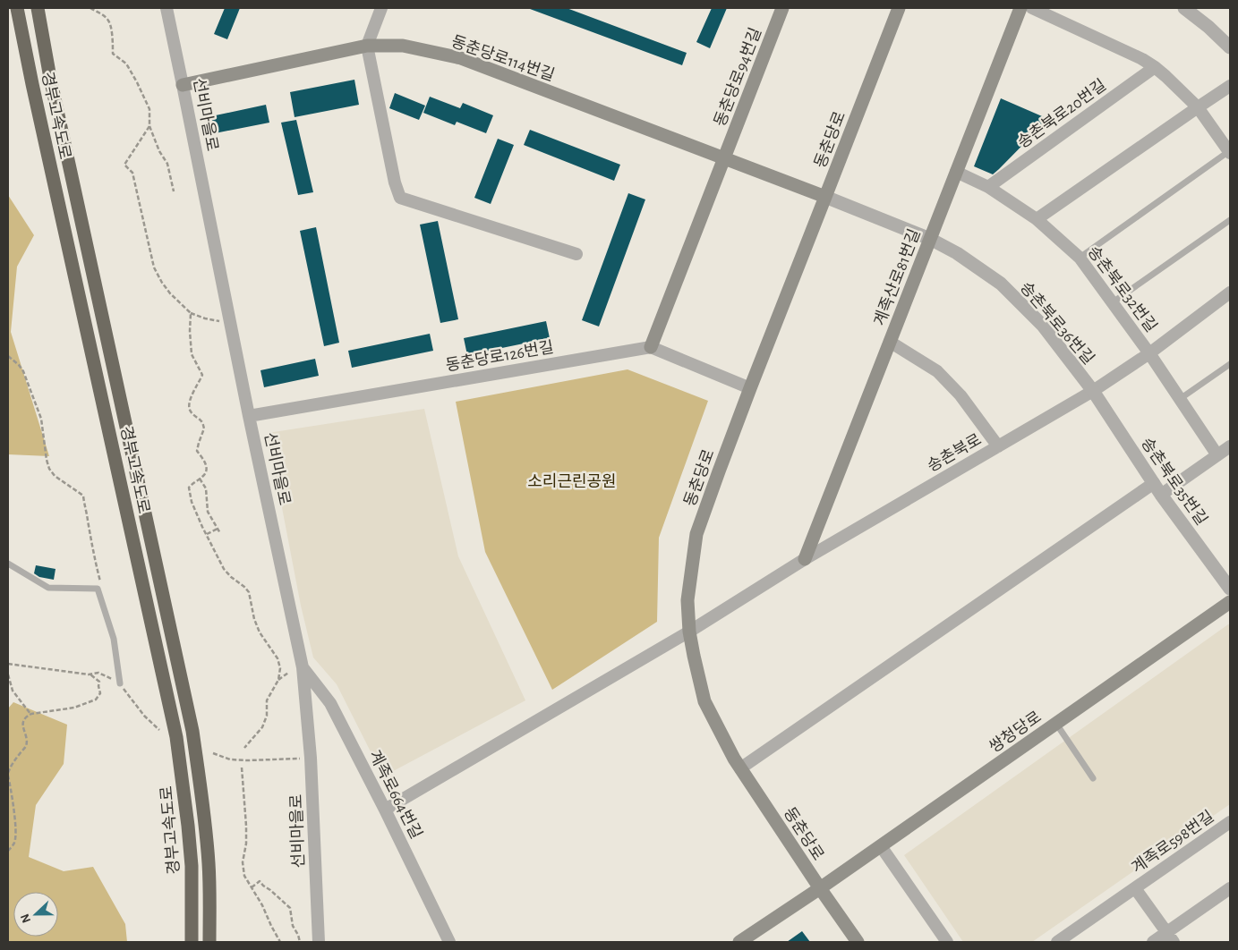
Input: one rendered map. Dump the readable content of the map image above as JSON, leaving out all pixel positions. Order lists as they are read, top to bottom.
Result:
{
  "streets": {
    "highway": ["경부고속도로"],
    "main road": [
      "동춘당로114번길",
      "동춘당로94번길",
      "동춘당로",
      "계족산로81번길",
      "쌍청당로"
    ],
    "street": [
      "송촌북로20번길",
      "선비마을로",
      "송촌북로32번길",
      "송촌북로36번길",
      "동춘당로126번길",
      "송촌북로",
      "송촌북로35번길",
      "계족로664번길",
      "계족로598번길"
    ]
  },
  "crossings": [
    ["동춘당로114번길", "동춘당로94번길"],
    ["동춘당로114번길", "선비마을로"],
    ["동춘당로114번길", "동춘당로"],
    ["동춘당로114번길", "송촌북로36번길"],
    ["송촌북로20번길", "송촌북로32번길"],
    ["선비마을로", "동춘당로126번길"],
    ["선비마을로", "계족로664번길"],
    ["동춘당로", "송촌북로36번길"],
    ["동춘당로", "송촌북로"],
    ["동춘당로", "쌍청당로"],
    ["계족산로81번길", "송촌북로32번길"],
    ["계족산로81번길", "송촌북로36번길"],
    ["계족산로81번길", "송촌북로"],
    ["송촌북로32번길", "송촌북로"],
    ["송촌북로36번길", "송촌북로"],
    ["송촌북로36번길", "송촌북로35번길"],
    ["송촌북로", "송촌북로35번길"],
    ["송촌북로", "계족로664번길"]
  ],
  "parks": ["소리근린공원"],
  "north": "left"
}
